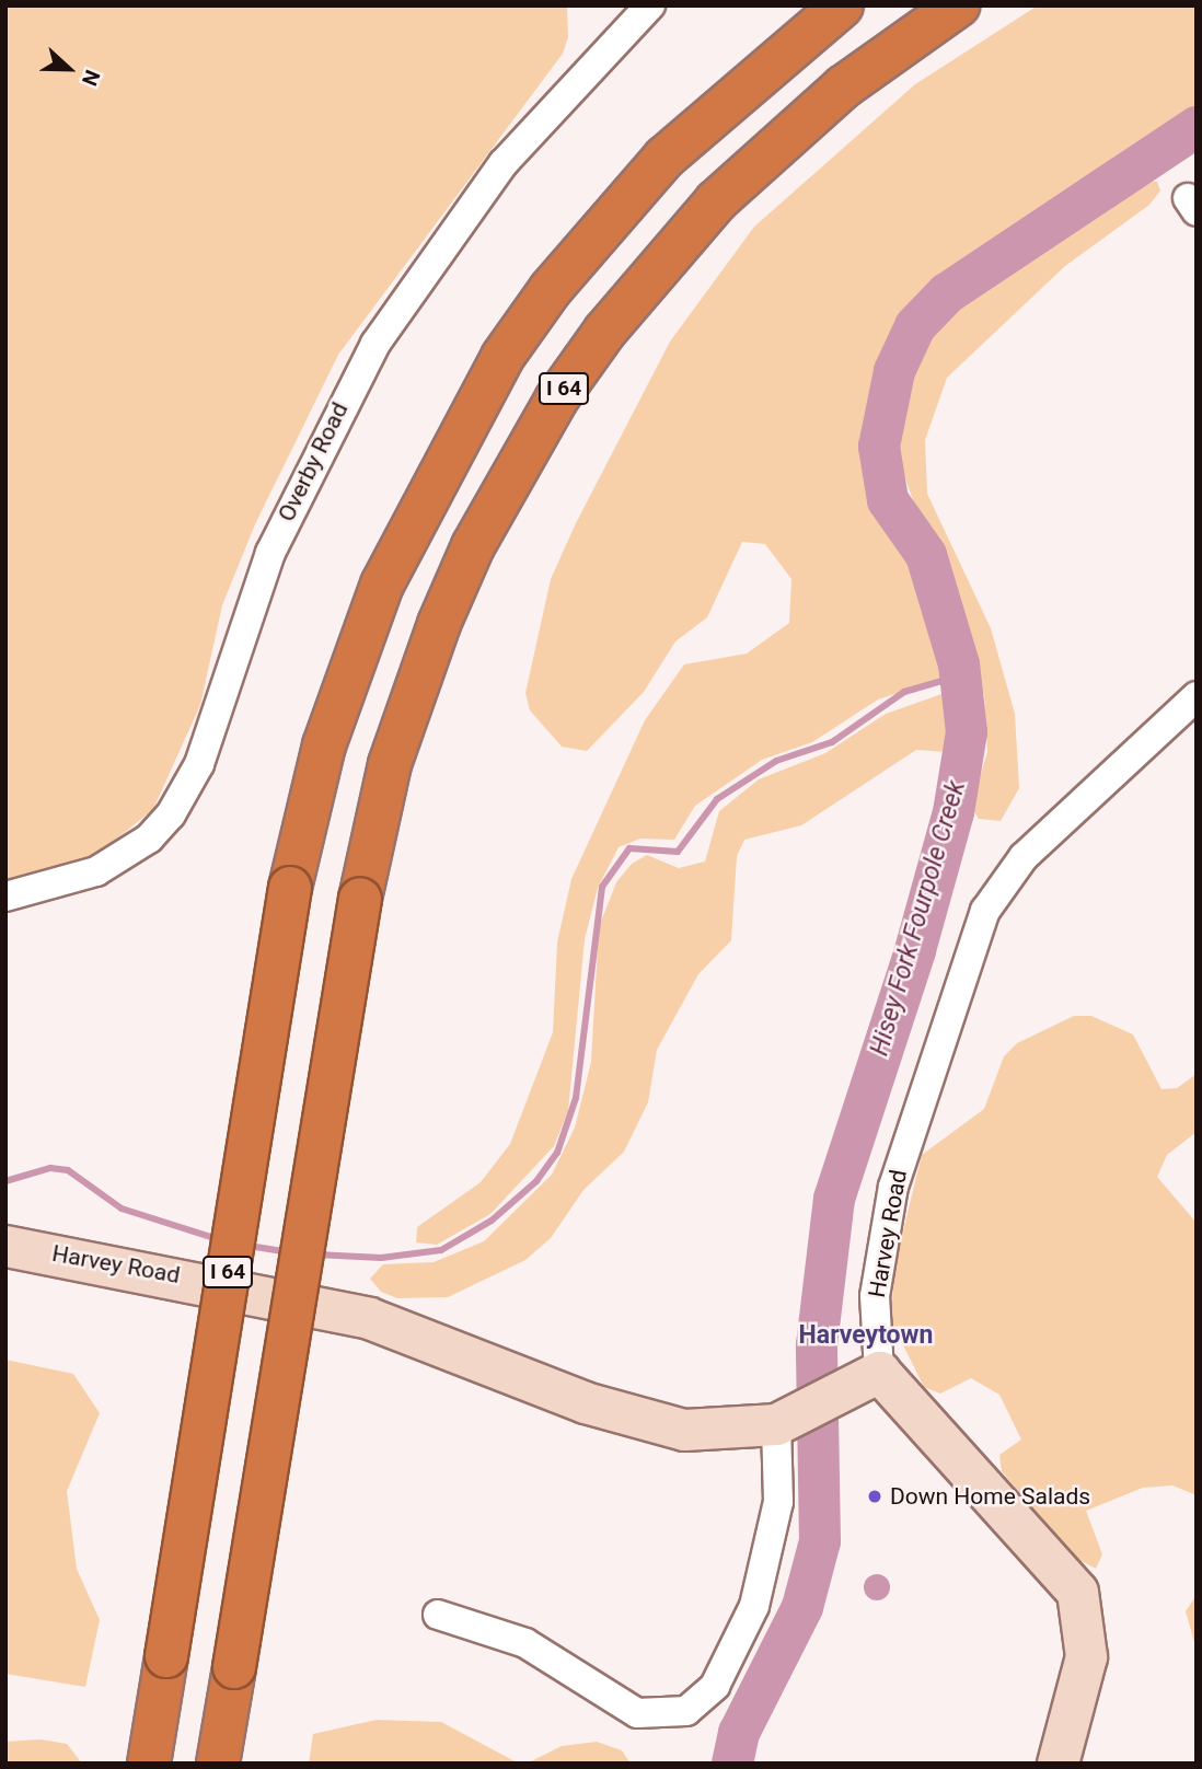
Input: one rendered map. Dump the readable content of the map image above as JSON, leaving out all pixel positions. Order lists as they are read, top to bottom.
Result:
{
  "streets": {
    "highway": ["I 64"],
    "street": ["Overby Road", "Harvey Road"]
  },
  "districts": ["Harveytown"],
  "water": ["Hisey Fork Fourpole Creek"],
  "places": ["Down Home Salads"],
  "north": "right"
}
